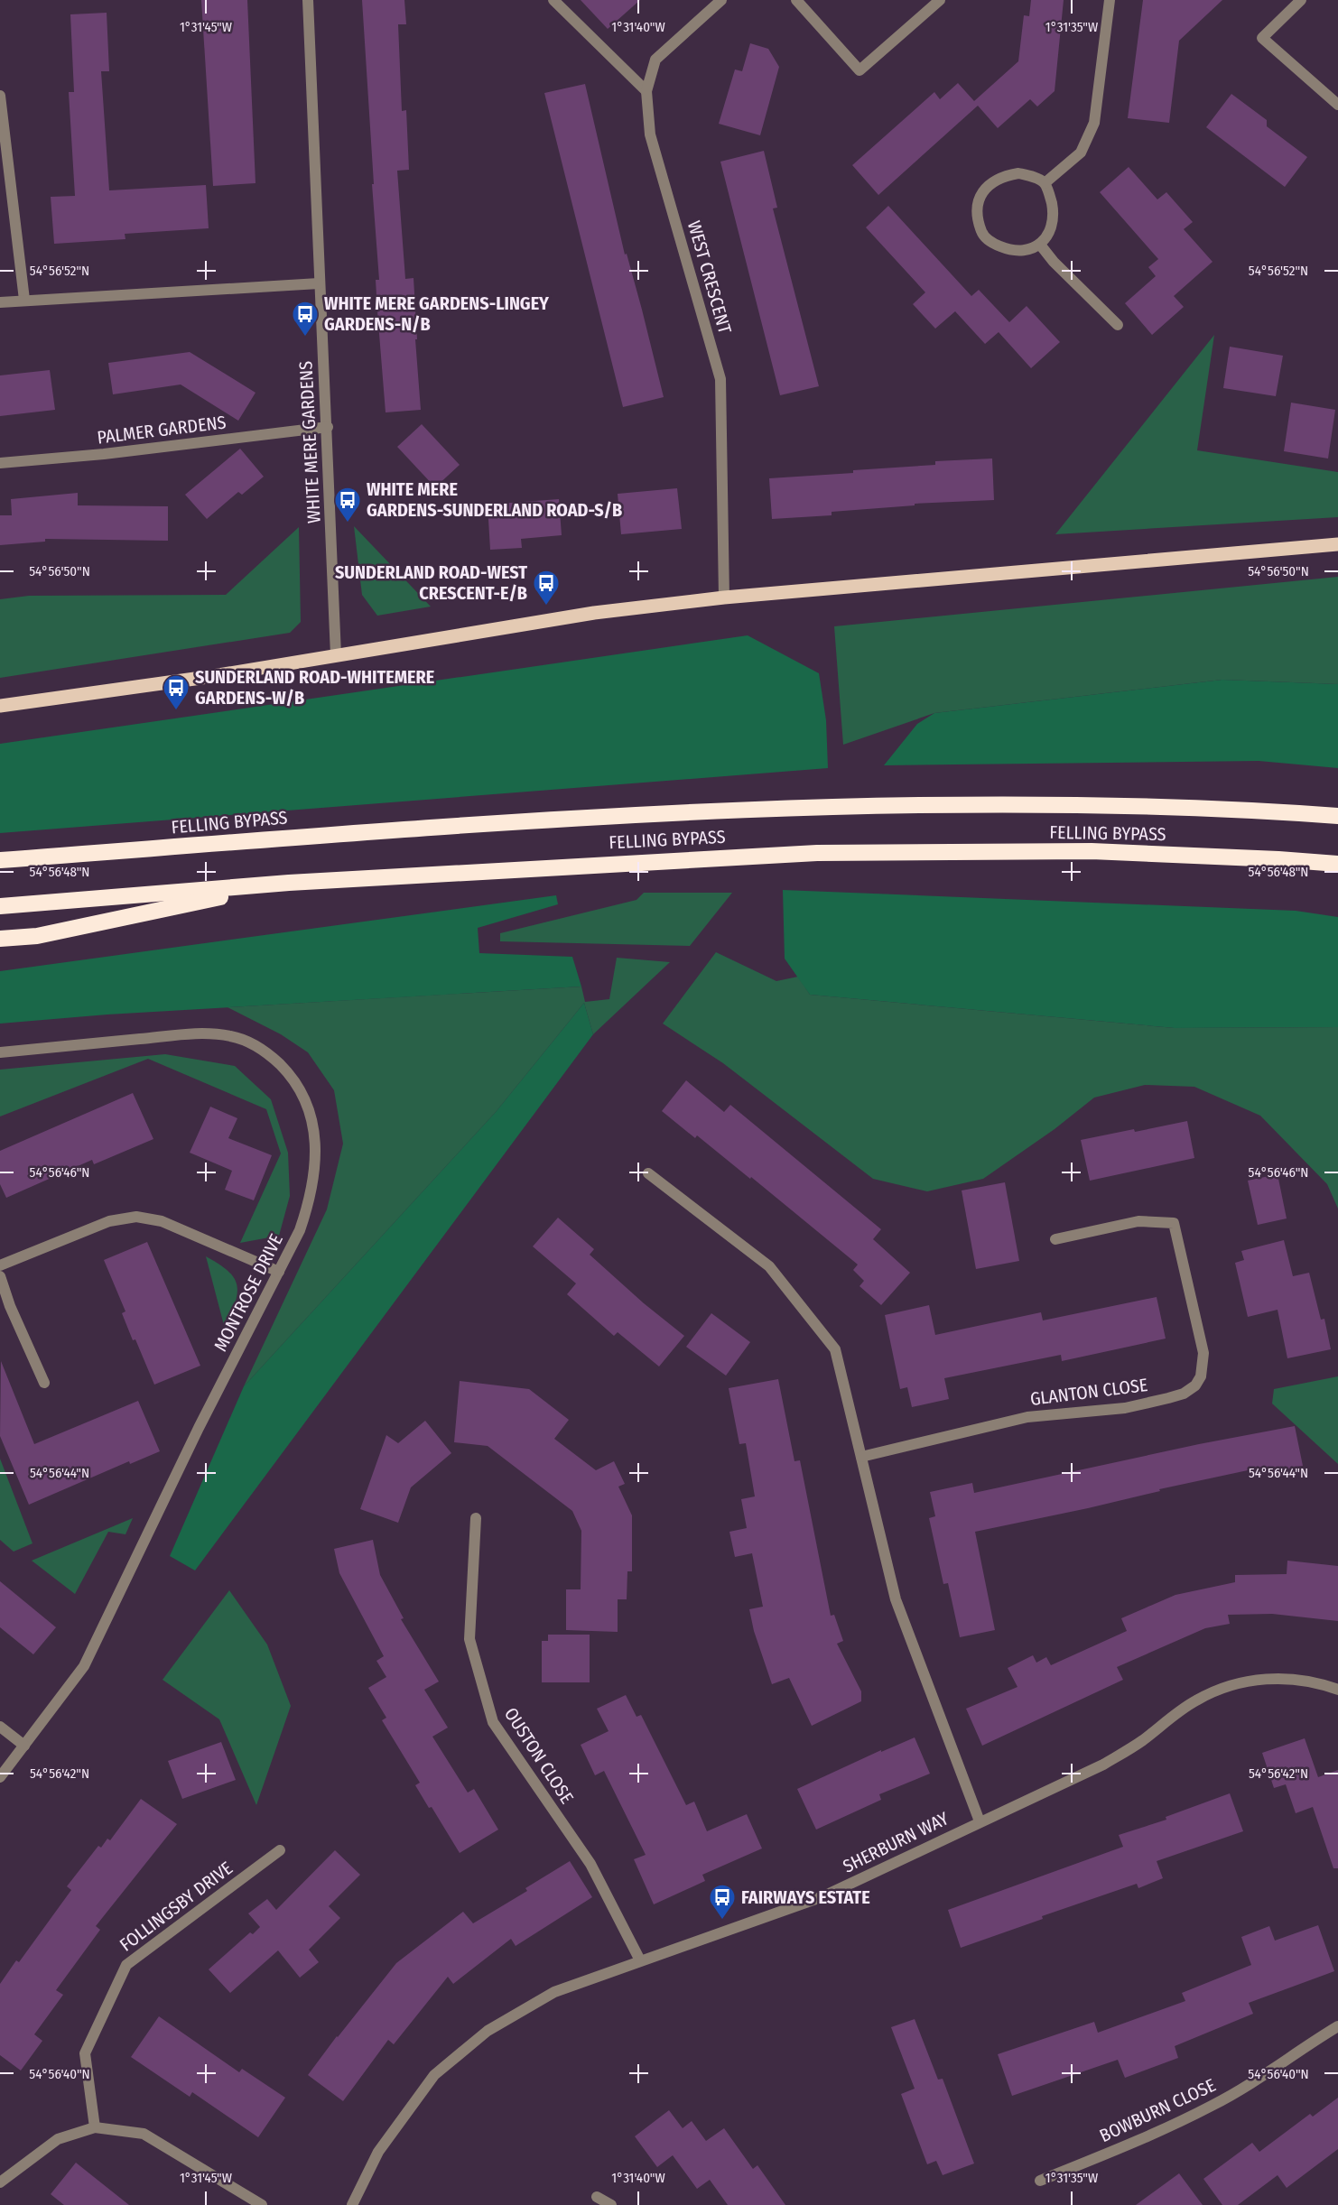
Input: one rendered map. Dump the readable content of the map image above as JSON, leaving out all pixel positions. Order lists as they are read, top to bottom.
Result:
{
  "streets": {
    "highway": ["FELLING BYPASS"],
    "street": [
      "WEST CRESCENT",
      "PALMER GARDENS",
      "WHITE MERE GARDENS",
      "MONTROSE DRIVE",
      "GLANTON CLOSE",
      "OUSTON CLOSE",
      "SHERBURN WAY",
      "FOLLINGSBY DRIVE",
      "BOWBURN CLOSE"
    ]
  },
  "crossings": [
    ["PALMER GARDENS", "WHITE MERE GARDENS"],
    ["OUSTON CLOSE", "SHERBURN WAY"]
  ],
  "places": {
    "bus stop": [
      "WHITE MERE GARDENS-LINGEY GARDENS-N/B",
      "WHITE MERE GARDENS-SUNDERLAND ROAD-S/B",
      "SUNDERLAND ROAD-WEST CRESCENT-E/B",
      "SUNDERLAND ROAD-WHITEMERE GARDENS-W/B",
      "FAIRWAYS ESTATE"
    ]
  },
  "coordinates": [
    "1°31'45\"W",
    "1°31'40\"W",
    "1°31'35\"W",
    "54°56'52\"N",
    "54°56'50\"N",
    "54°56'48\"N",
    "54°56'46\"N",
    "54°56'44\"N",
    "54°56'42\"N",
    "54°56'40\"N"
  ]
}
